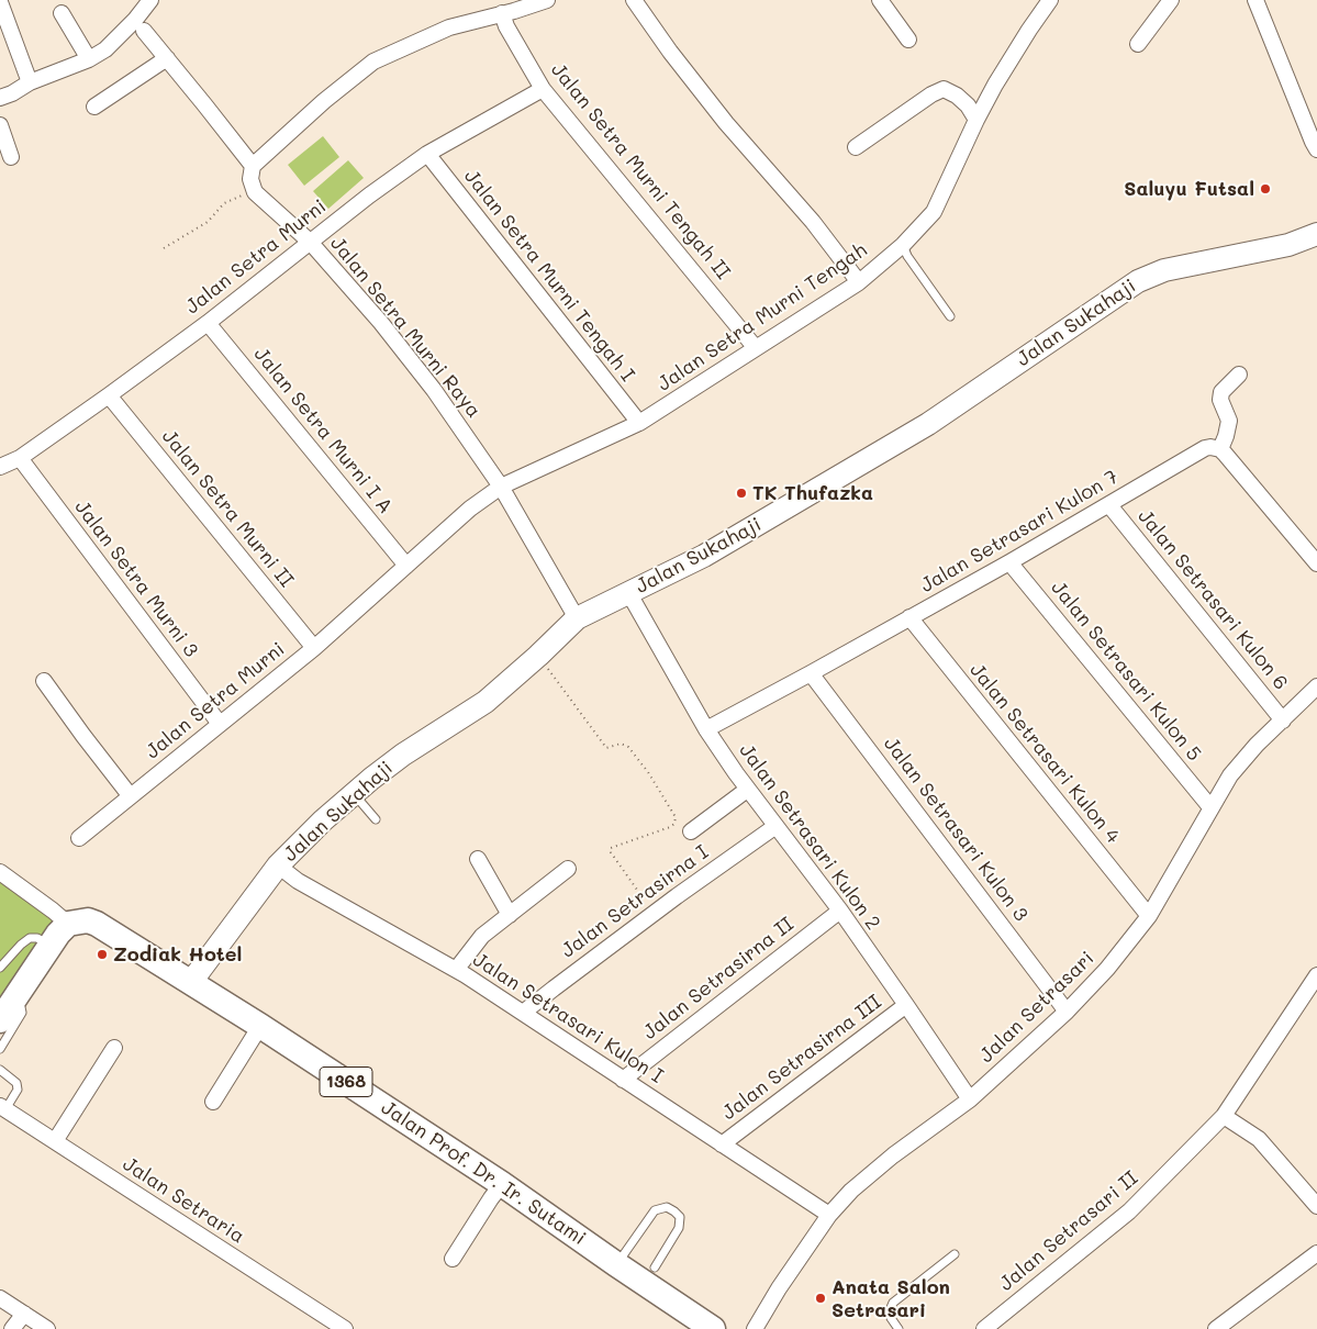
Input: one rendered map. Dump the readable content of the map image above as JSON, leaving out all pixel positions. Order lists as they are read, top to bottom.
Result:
{
  "streets": {
    "main road": ["1368", "Jalan Prof. Dr. Ir. Sutami"],
    "street": [
      "Jalan Setra Murni Tengah II",
      "Jalan Setra Murni",
      "Jalan Setra Murni Tengah I",
      "Jalan Setra Murni Tengah",
      "Jalan Sukahaji",
      "Jalan Setra Murni Raya",
      "Jalan Setra Murni I A",
      "Jalan Setra Murni II",
      "Jalan Setrasari Kulon 7",
      "Jalan Setra Murni 3",
      "Jalan Setrasari Kulon 6",
      "Jalan Setrasari Kulon 5",
      "Jalan Setrasari Kulon 4",
      "Jalan Setrasari Kulon 3",
      "Jalan Setrasari Kulon 2",
      "Jalan Setrasirna I",
      "Jalan Setrasirna II",
      "Jalan Setrasari",
      "Jalan Setrasari Kulon I",
      "Jalan Setrasirna III",
      "Jalan Setraria",
      "Jalan Setrasari II"
    ]
  },
  "crossings": [
    ["Jalan Setra Murni Tengah II", "Jalan Setra Murni"],
    ["Jalan Setra Murni Tengah II", "Jalan Setra Murni Tengah"],
    ["Jalan Setra Murni", "Jalan Setra Murni Tengah I"],
    ["Jalan Setra Murni", "Jalan Setra Murni Tengah"],
    ["Jalan Setra Murni", "Jalan Setra Murni Raya"],
    ["Jalan Setra Murni", "Jalan Setra Murni I A"],
    ["Jalan Setra Murni", "Jalan Setra Murni II"],
    ["Jalan Setra Murni", "Jalan Setra Murni 3"],
    ["Jalan Setra Murni Tengah I", "Jalan Setra Murni Tengah"],
    ["Jalan Setra Murni Tengah", "Jalan Setra Murni Raya"],
    ["Jalan Sukahaji", "Jalan Setra Murni Raya"],
    ["Jalan Sukahaji", "Jalan Setrasari Kulon 2"],
    ["Jalan Sukahaji", "Jalan Setrasari Kulon I"],
    ["Jalan Sukahaji", "Jalan Prof. Dr. Ir. Sutami"],
    ["Jalan Setrasari Kulon 7", "Jalan Setrasari Kulon 6"],
    ["Jalan Setrasari Kulon 7", "Jalan Setrasari Kulon 5"],
    ["Jalan Setrasari Kulon 7", "Jalan Setrasari Kulon 4"],
    ["Jalan Setrasari Kulon 7", "Jalan Setrasari Kulon 3"],
    ["Jalan Setrasari Kulon 7", "Jalan Setrasari Kulon 2"],
    ["Jalan Setrasari Kulon 6", "Jalan Setrasari"],
    ["Jalan Setrasari Kulon 5", "Jalan Setrasari"],
    ["Jalan Setrasari Kulon 4", "Jalan Setrasari"],
    ["Jalan Setrasari Kulon 3", "Jalan Setrasari"],
    ["Jalan Setrasari Kulon 2", "Jalan Setrasirna I"],
    ["Jalan Setrasari Kulon 2", "Jalan Setrasirna II"],
    ["Jalan Setrasari Kulon 2", "Jalan Setrasari"],
    ["Jalan Setrasari Kulon 2", "Jalan Setrasirna III"],
    ["Jalan Setrasirna I", "Jalan Setrasari Kulon I"],
    ["Jalan Setrasirna II", "Jalan Setrasari Kulon I"],
    ["Jalan Setrasari", "Jalan Setrasari Kulon I"],
    ["Jalan Setrasari Kulon I", "Jalan Setrasirna III"]
  ],
  "places": [
    "Saluyu Futsal",
    "TK Thufazka",
    "Zodiak Hotel",
    "Anata Salon Setrasari"
  ]
}
